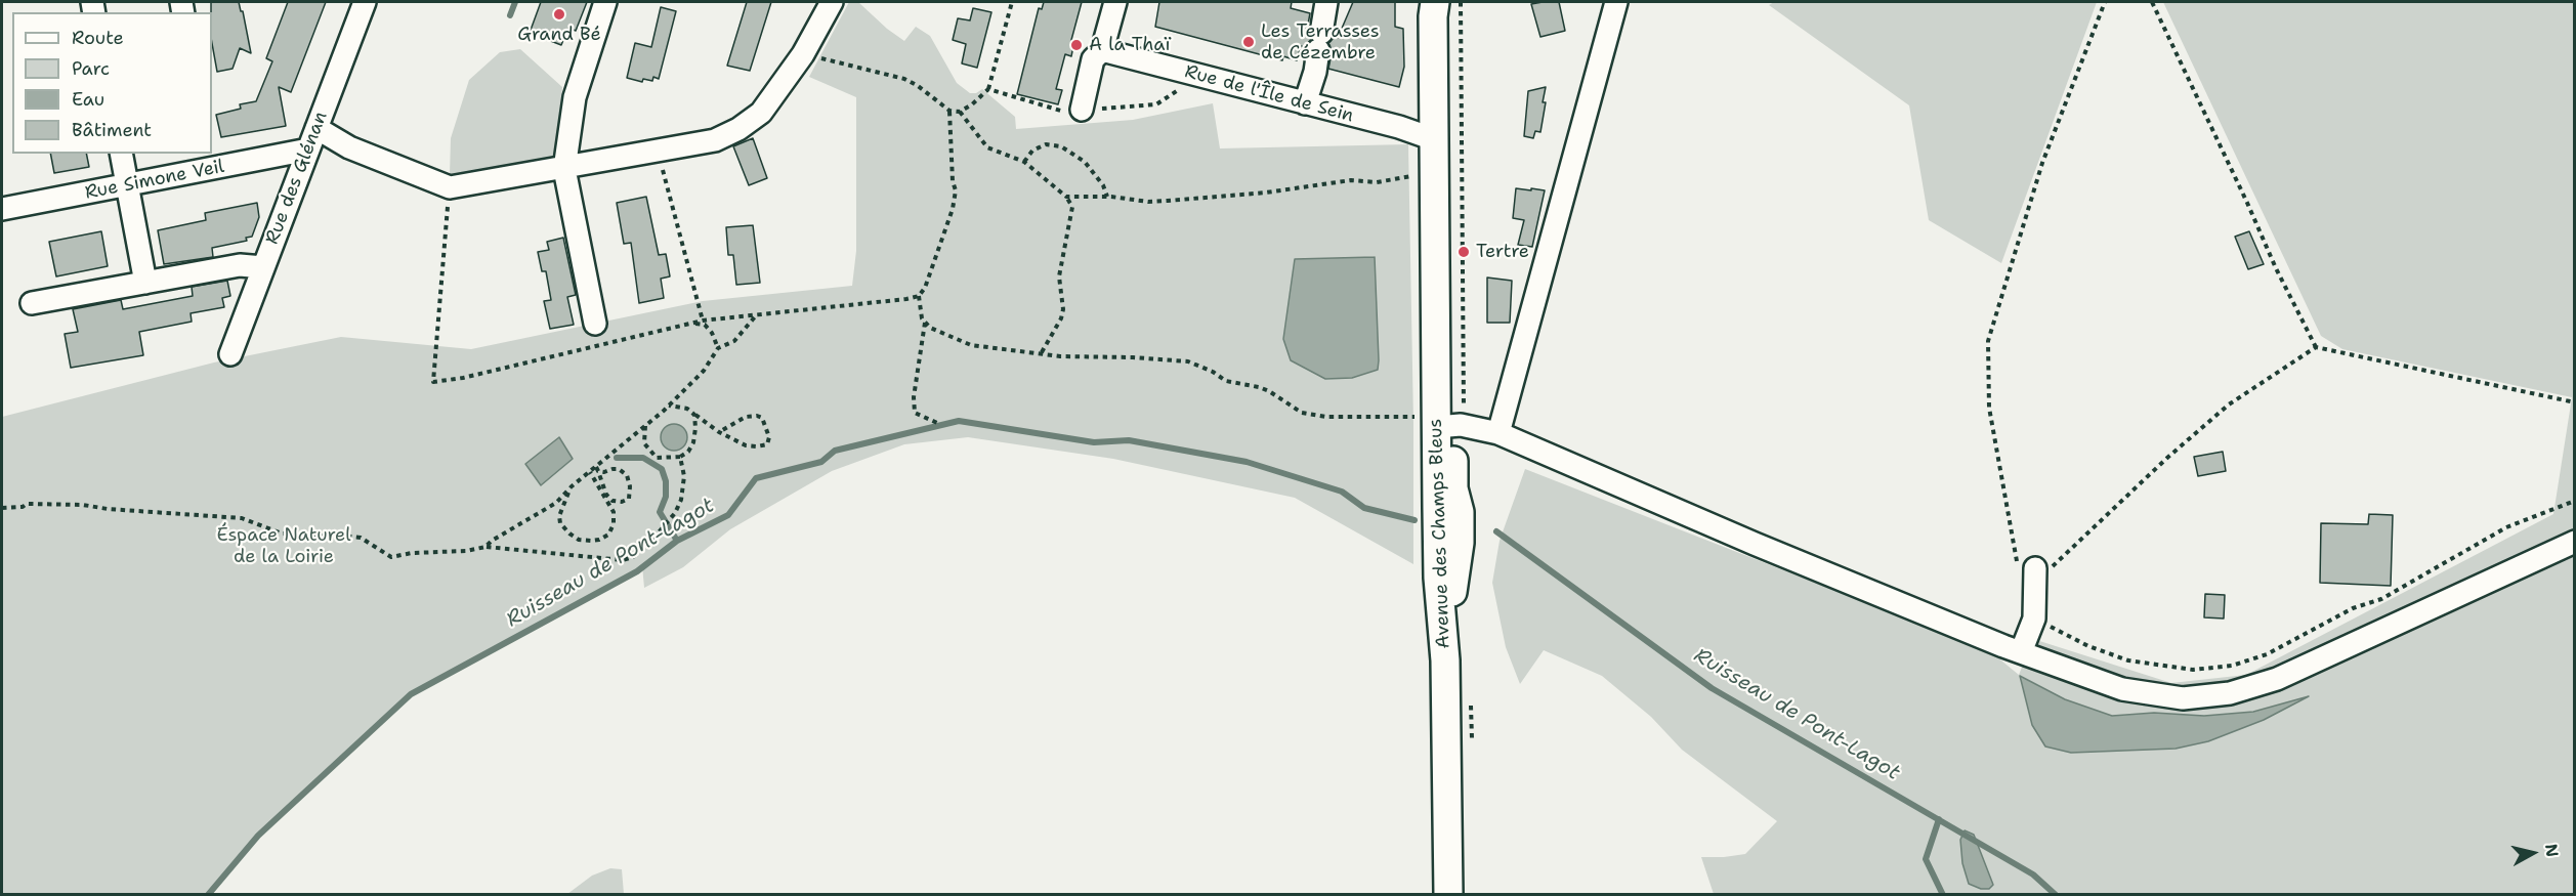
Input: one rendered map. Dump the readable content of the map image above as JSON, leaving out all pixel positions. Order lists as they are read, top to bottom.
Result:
{
  "streets": {
    "main road": ["Avenue des Champs Bleus"],
    "street": ["Rue de l'Île de Sein", "Rue des Glénan", "Rue Simone Veil"]
  },
  "crossings": [
    ["Rue de l'Île de Sein", "Avenue des Champs Bleus"],
    ["Rue des Glénan", "Rue Simone Veil"]
  ],
  "water": ["Ruisseau de Pont-Lagot"],
  "parks": ["Éspace Naturel de la Loirie"],
  "places": [
    "Grand Bé",
    "Les Terrasses de Cézembre",
    "A la Thaï",
    "Tertre"
  ],
  "legend": [
    "Route",
    "Parc",
    "Eau",
    "Bâtiment"
  ],
  "north": "right"
}
